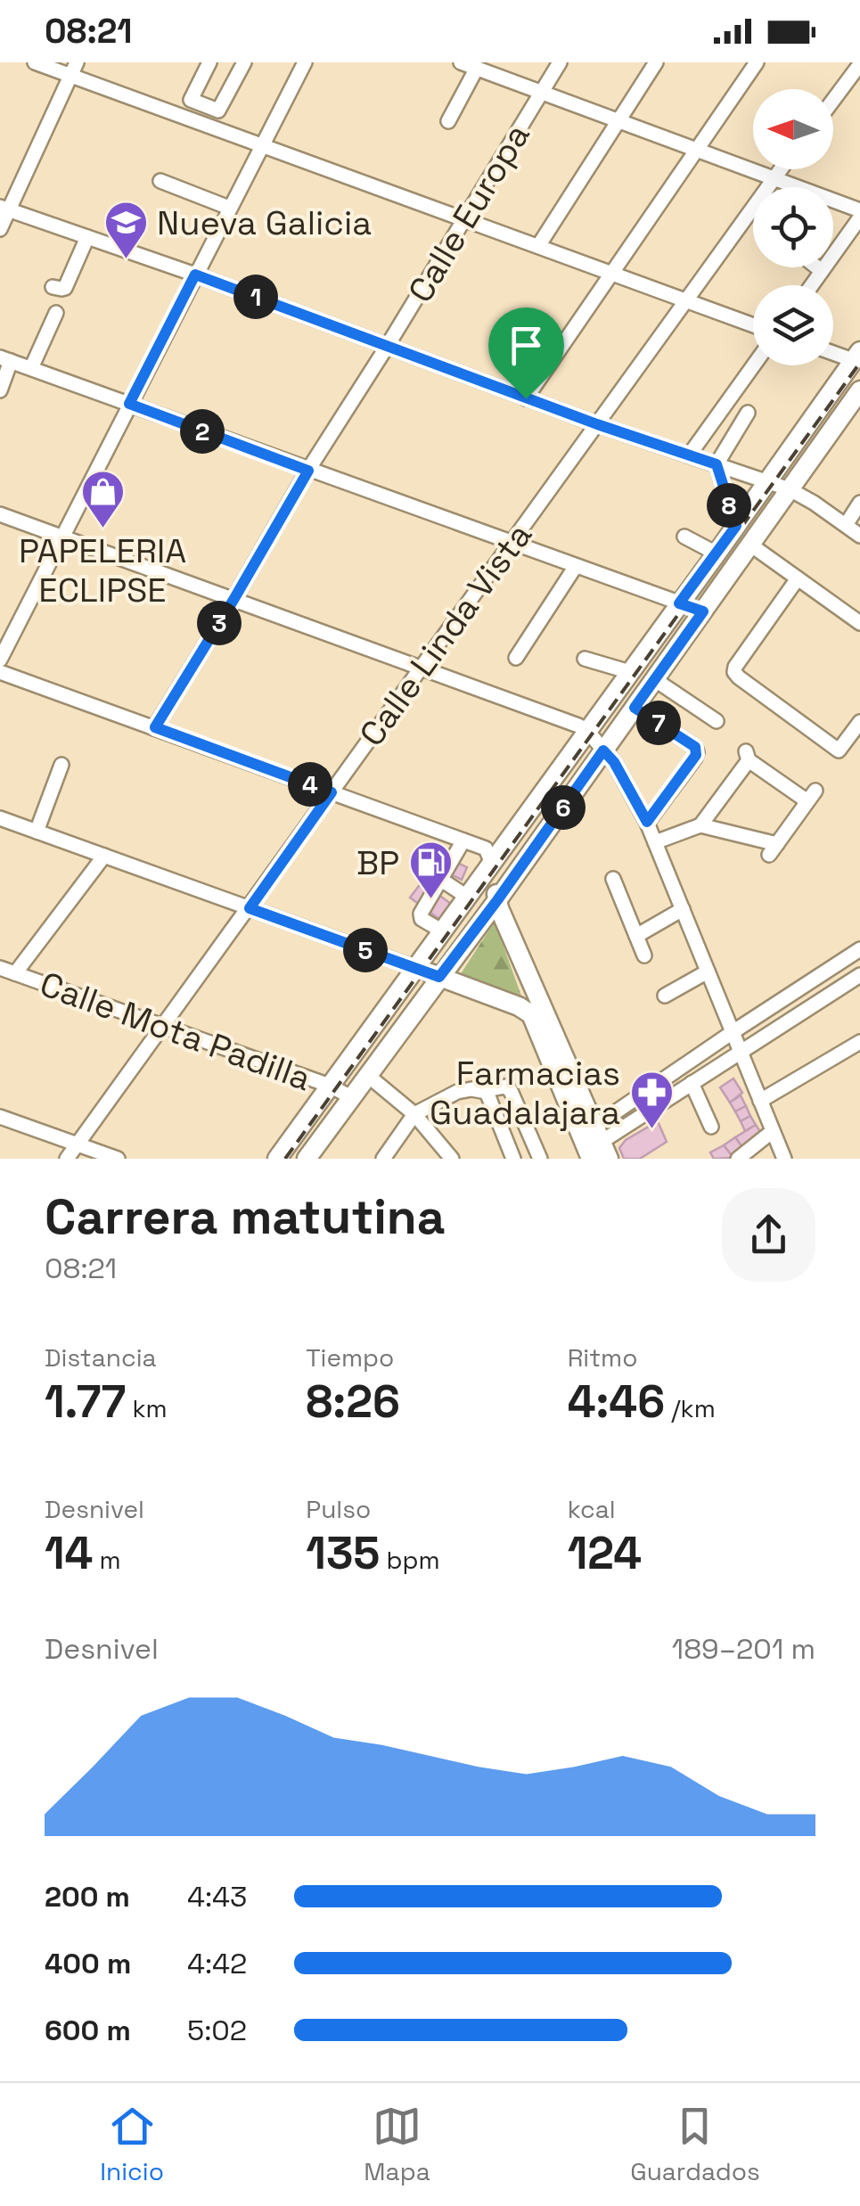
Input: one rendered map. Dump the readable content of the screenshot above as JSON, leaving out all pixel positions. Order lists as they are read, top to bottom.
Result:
{
  "streets": {
    "street": ["Calle Europa", "Calle Linda Vista", "Calle Mota Padilla"]
  },
  "crossings": [
    ["Calle Linda Vista", "Calle Mota Padilla"]
  ],
  "places": {
    "school or university": ["Nueva Galicia"],
    "shop": ["PAPELERIA ECLIPSE"],
    "fuel station": ["BP"],
    "pharmacy": ["Farmacias Guadalajara"]
  },
  "north": "left",
  "page": {
    "status": "08:21",
    "pins": [
      "1",
      "2",
      "8",
      "3",
      "7",
      "4",
      "6",
      "5"
    ],
    "heading": ["Carrera matutina", "08:21"],
    "stats": [
      ["Distancia", "1.77 km"],
      ["Tiempo", "8:26"],
      ["Ritmo", "4:46 /km"],
      ["Desnivel", "14 m"],
      ["Pulso", "135 bpm"],
      ["kcal", "124"]
    ],
    "chart": ["Desnivel", "189–201 m"],
    "list": [
      {
        "name": "200 m",
        "note": "4:43"
      },
      {
        "name": "400 m",
        "note": "4:42"
      },
      {
        "name": "600 m",
        "note": "5:02"
      }
    ],
    "tabs": ["Inicio", "Mapa", "Guardados"]
  }
}
